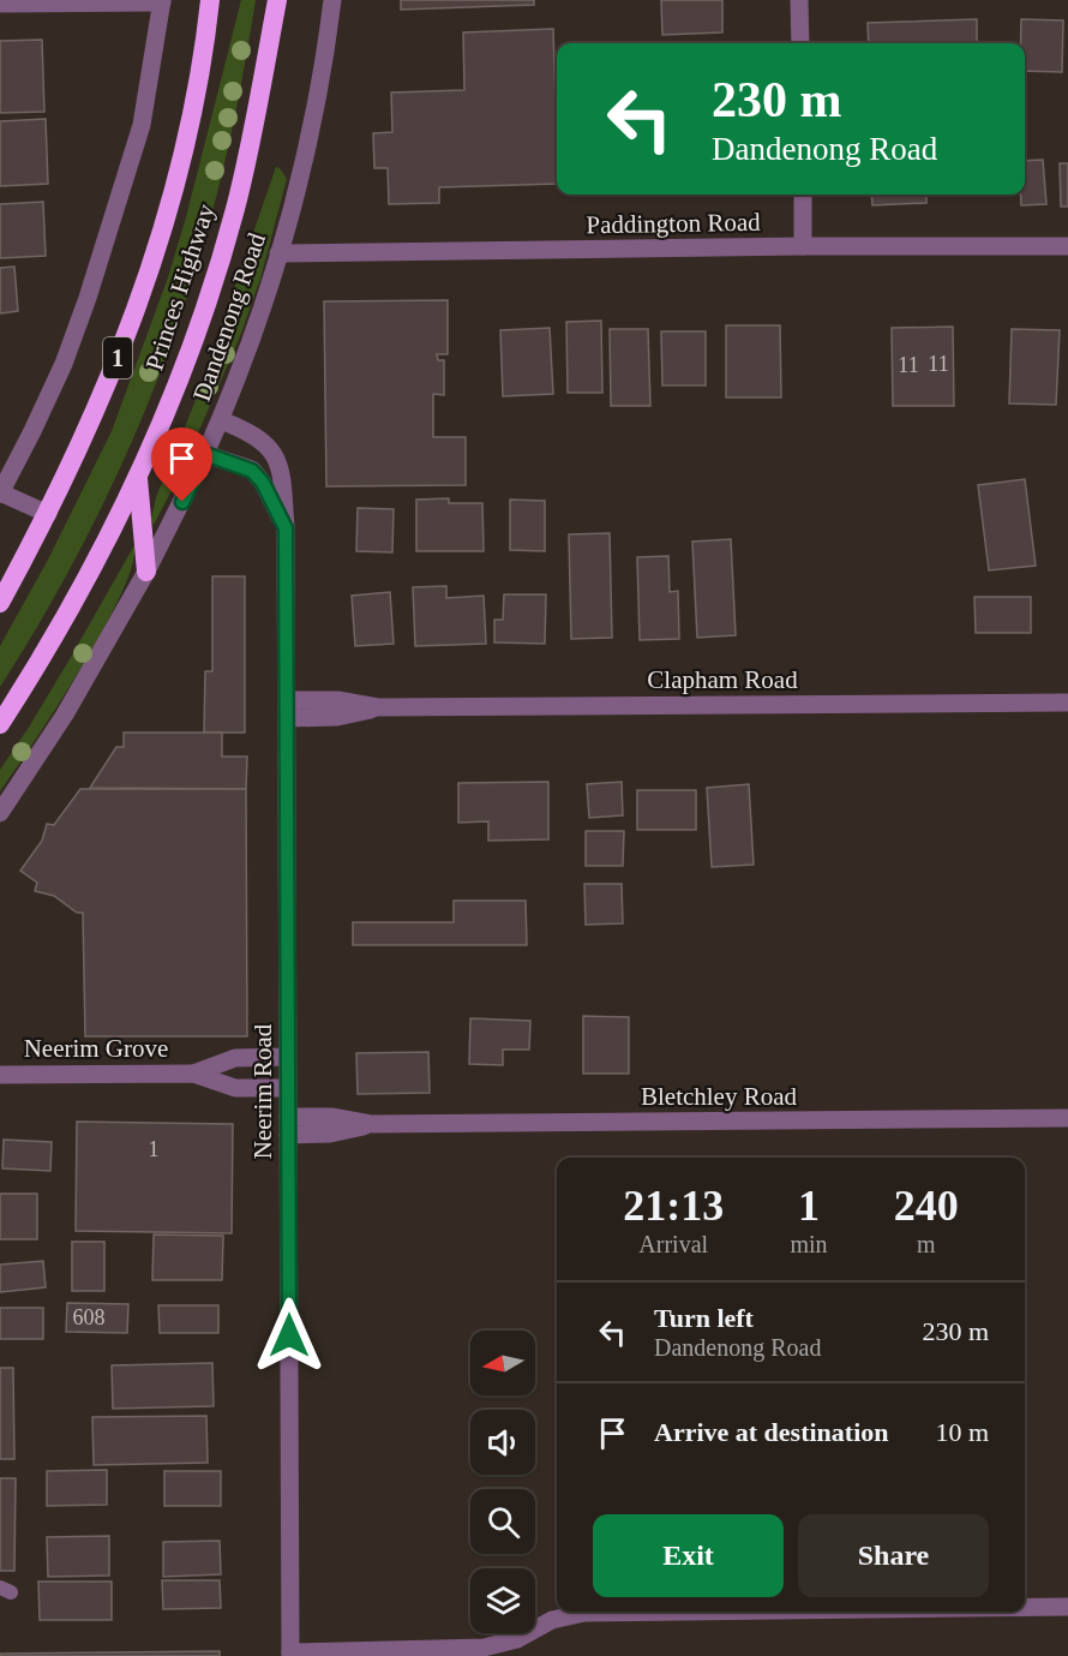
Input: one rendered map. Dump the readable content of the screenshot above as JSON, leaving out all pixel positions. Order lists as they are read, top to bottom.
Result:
{
  "streets": {
    "highway": ["Princes Highway", "1"],
    "street": [
      "Paddington Road",
      "Dandenong Road",
      "Clapham Road",
      "Neerim Grove",
      "Neerim Road",
      "Bletchley Road"
    ]
  },
  "crossings": [
    ["Paddington Road", "Dandenong Road"],
    ["Dandenong Road", "Neerim Road"],
    ["Clapham Road", "Neerim Road"],
    ["Neerim Grove", "Neerim Road"],
    ["Neerim Road", "Bletchley Road"]
  ],
  "house_numbers": [
    "11",
    "11",
    "1",
    "608"
  ],
  "north": "left",
  "page": {
    "turn": ["230 m", "Dandenong Road"],
    "eta": [
      "21:13",
      "Arrival",
      "1",
      "min",
      "240",
      "m"
    ],
    "list": [
      {
        "name": "Turn left",
        "note": "Dandenong Road",
        "value": "230 m"
      },
      {
        "name": "Arrive at destination",
        "value": "10 m"
      }
    ],
    "buttons": ["Exit", "Share"]
  }
}
